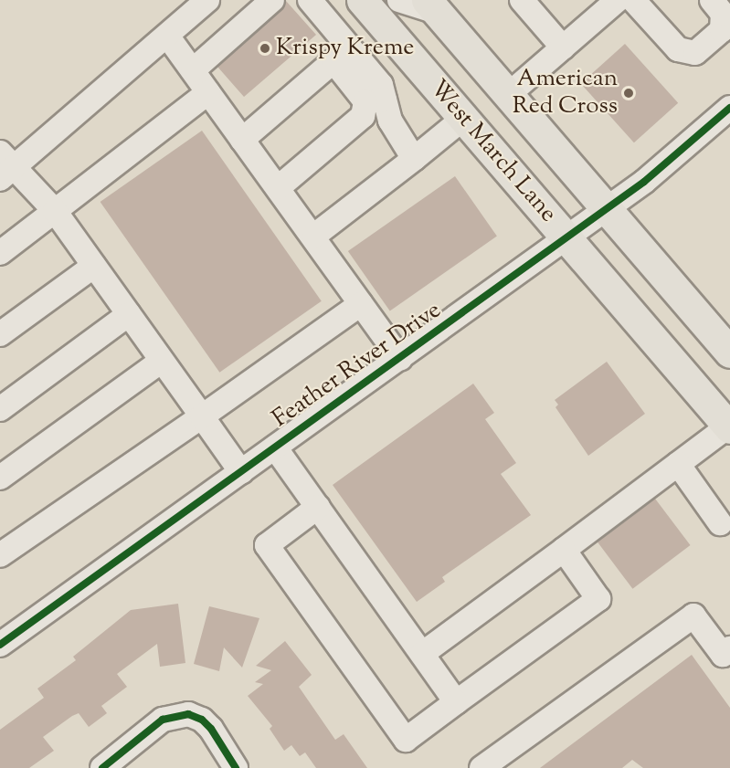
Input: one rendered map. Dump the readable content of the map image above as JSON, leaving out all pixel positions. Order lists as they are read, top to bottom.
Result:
{
  "streets": {
    "main road": ["West March Lane"],
    "street": ["Feather River Drive"]
  },
  "crossings": [
    ["West March Lane", "Feather River Drive"]
  ],
  "places": ["Krispy Kreme", "American Red Cross"]
}
